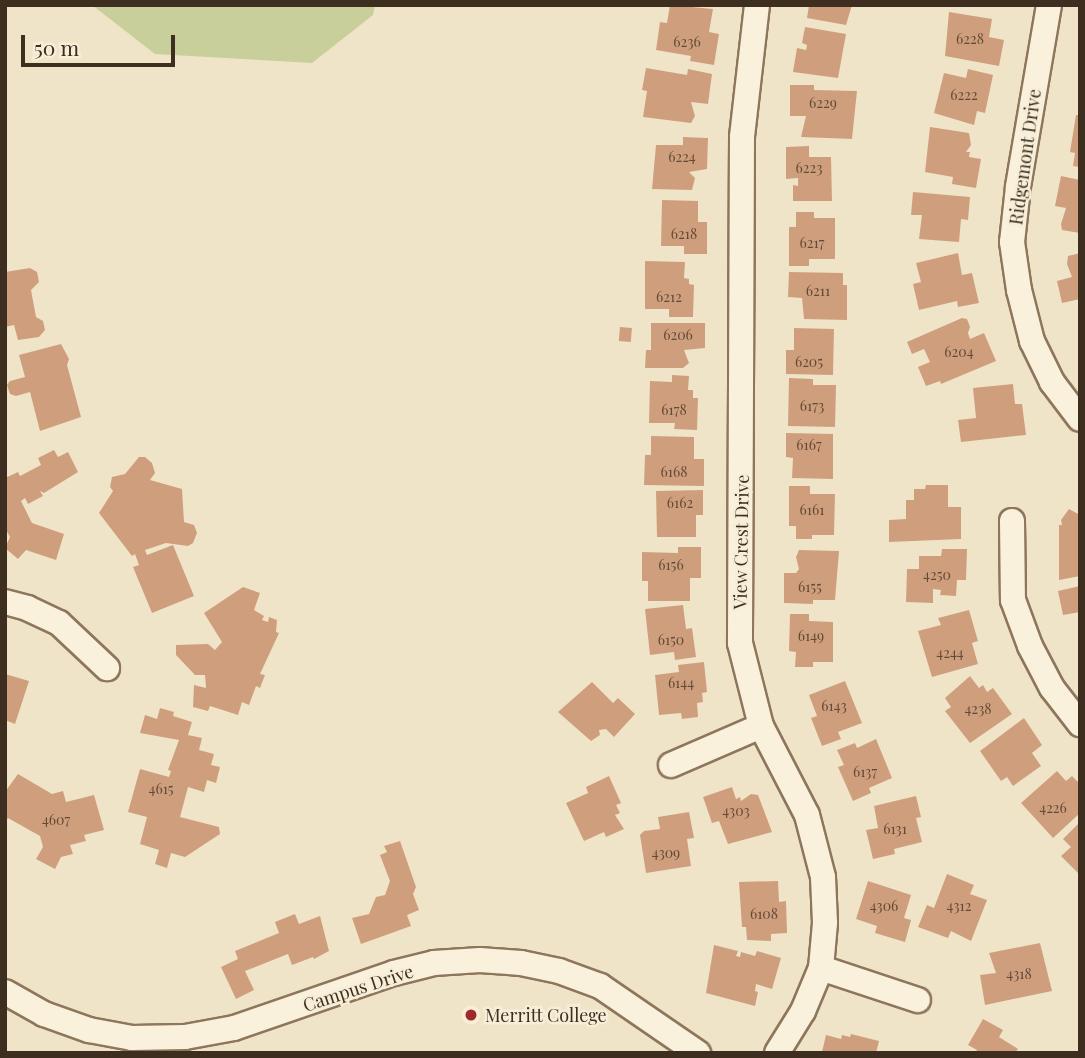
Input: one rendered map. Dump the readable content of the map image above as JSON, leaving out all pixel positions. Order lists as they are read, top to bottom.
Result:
{
  "streets": {
    "street": ["Ridgemont Drive", "View Crest Drive", "Campus Drive"]
  },
  "places": ["Merritt College"],
  "house_numbers": [
    "6228",
    "6236",
    "6222",
    "6229",
    "6224",
    "6223",
    "6218",
    "6217",
    "6211",
    "6212",
    "6206",
    "6204",
    "6205",
    "6173",
    "6178",
    "6167",
    "6168",
    "6162",
    "6161",
    "6156",
    "4250",
    "6155",
    "6149",
    "6150",
    "4244",
    "6144",
    "6143",
    "4238",
    "6137",
    "4615",
    "4226",
    "4303",
    "4607",
    "6131",
    "4309",
    "4306",
    "4312",
    "6108",
    "4318"
  ],
  "scale_bar": "50 m"
}
